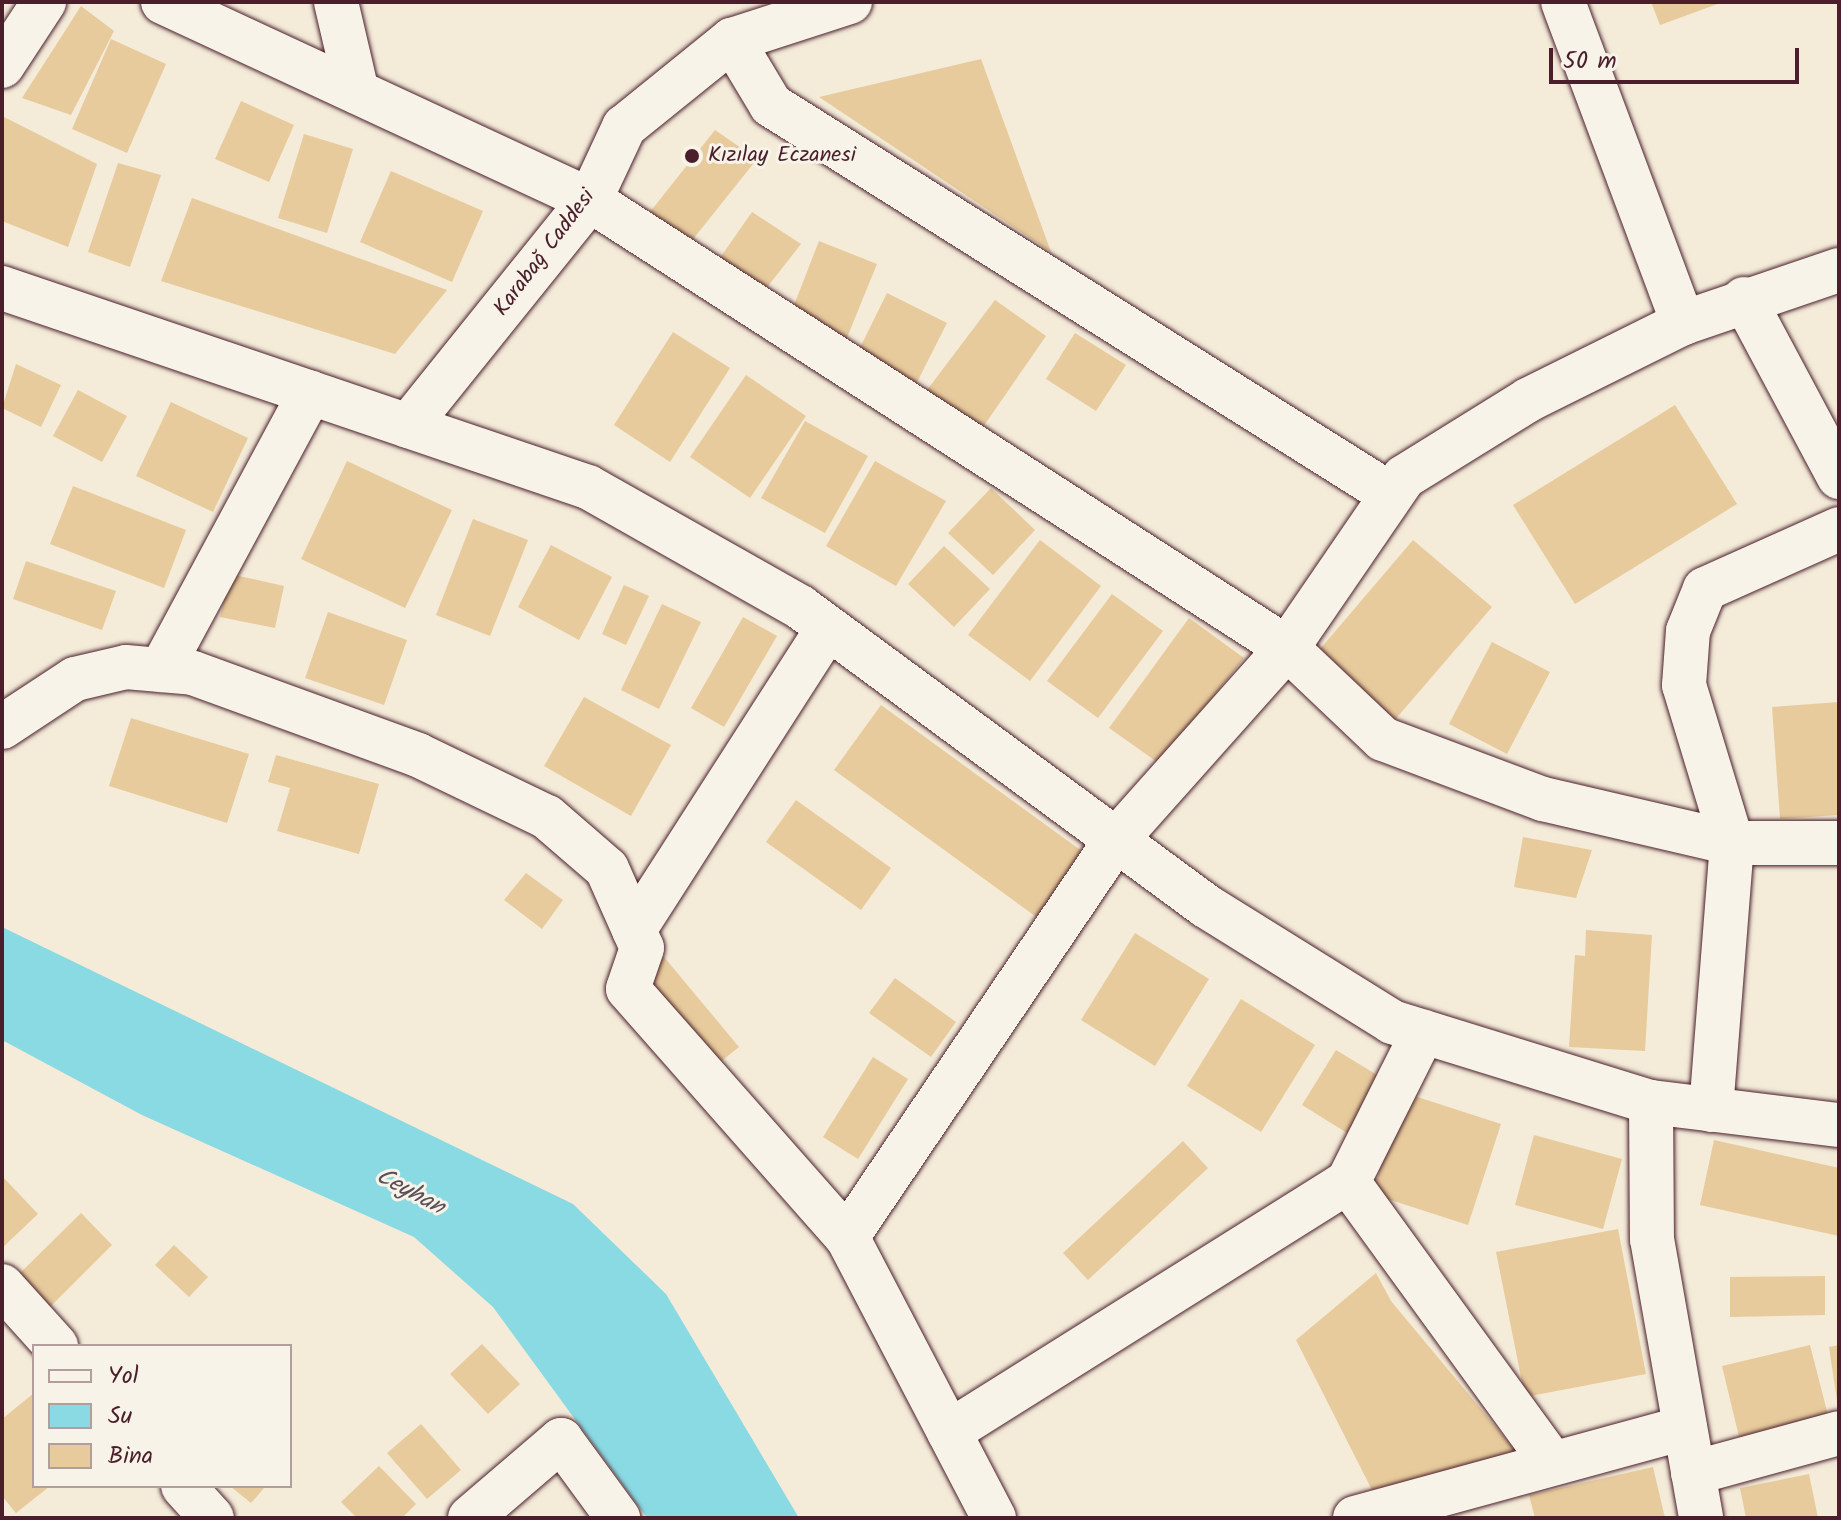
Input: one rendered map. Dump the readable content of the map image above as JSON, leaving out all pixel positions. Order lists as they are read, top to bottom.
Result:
{
  "streets": {
    "street": ["Karabağ Caddesi"]
  },
  "water": ["Ceyhan"],
  "places": ["Kızılay Eczanesi"],
  "legend": ["Yol", "Su", "Bina"],
  "scale_bar": "50 m"
}
